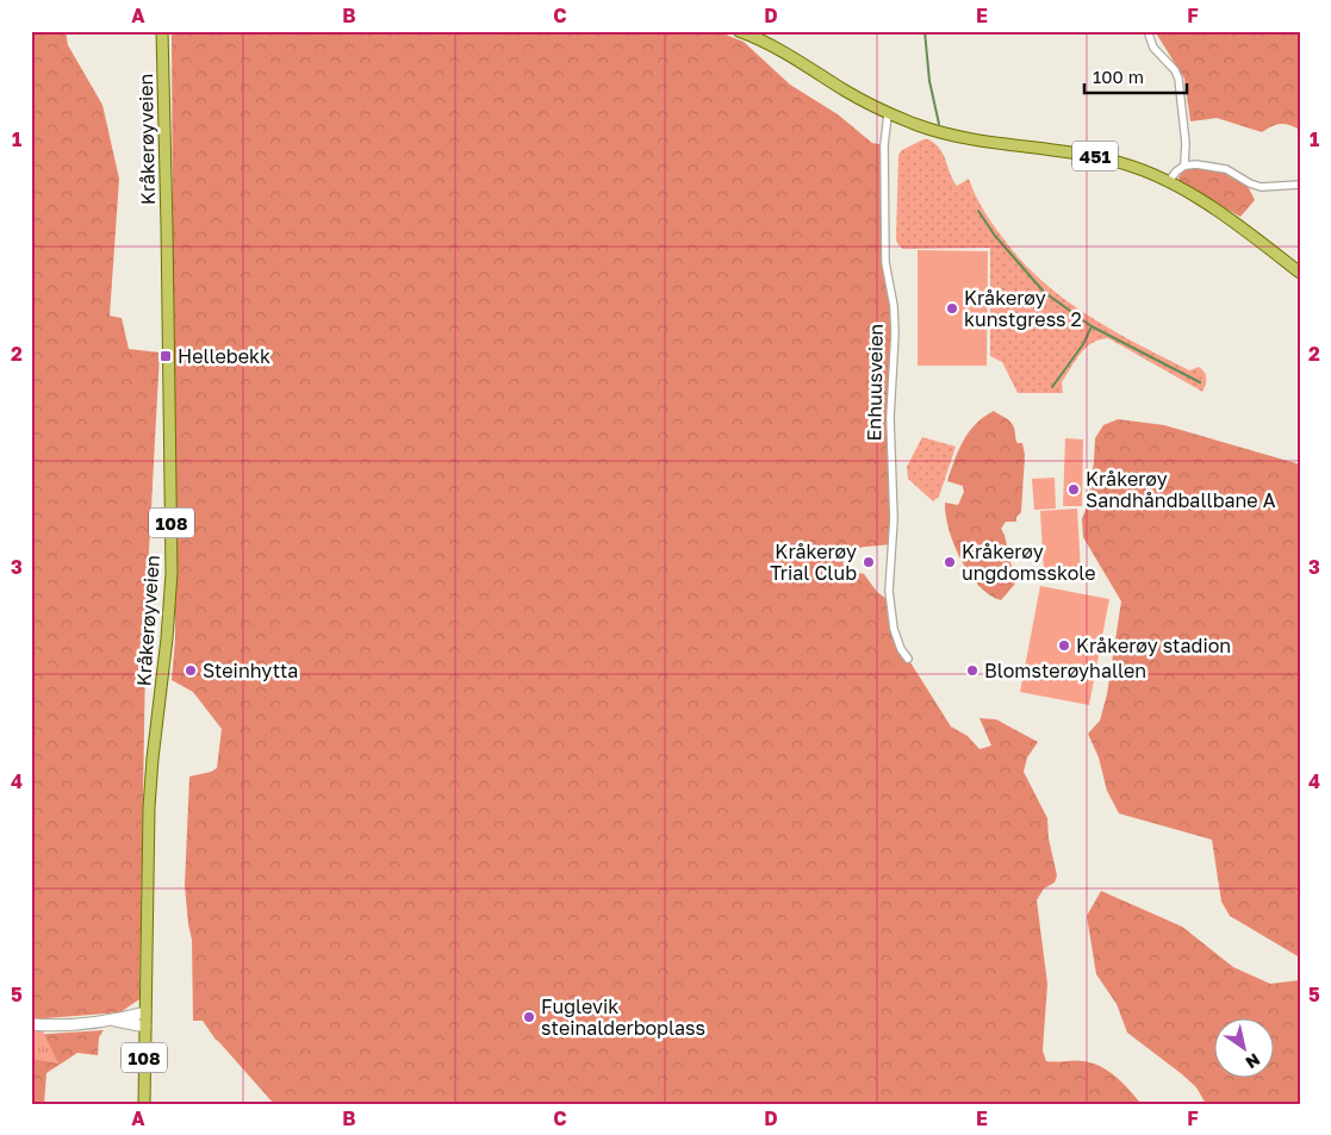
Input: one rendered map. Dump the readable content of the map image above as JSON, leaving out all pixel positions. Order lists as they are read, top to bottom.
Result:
{
  "streets": {
    "main road": ["Kråkerøyveien", "451", "108"],
    "street": ["Enhuusveien"]
  },
  "crossings": [
    ["451", "Enhuusveien"]
  ],
  "places": {
    "other": [
      "Kråkerøy kunstgress 2",
      "Kråkerøy Sandhåndballbane A",
      "Kråkerøy Trial Club",
      "Kråkerøy ungdomsskole",
      "Kråkerøy stadion",
      "Steinhytta",
      "Blomsterøyhallen",
      "Fuglevik steinalderboplass"
    ],
    "transit": ["Hellebekk"]
  },
  "scale_bar": "100 m",
  "north": "bottom right",
  "grid": {
    "columns": [
      "A",
      "B",
      "C",
      "D",
      "E",
      "F"
    ],
    "rows": [
      "1",
      "2",
      "3",
      "4",
      "5"
    ]
  }
}
